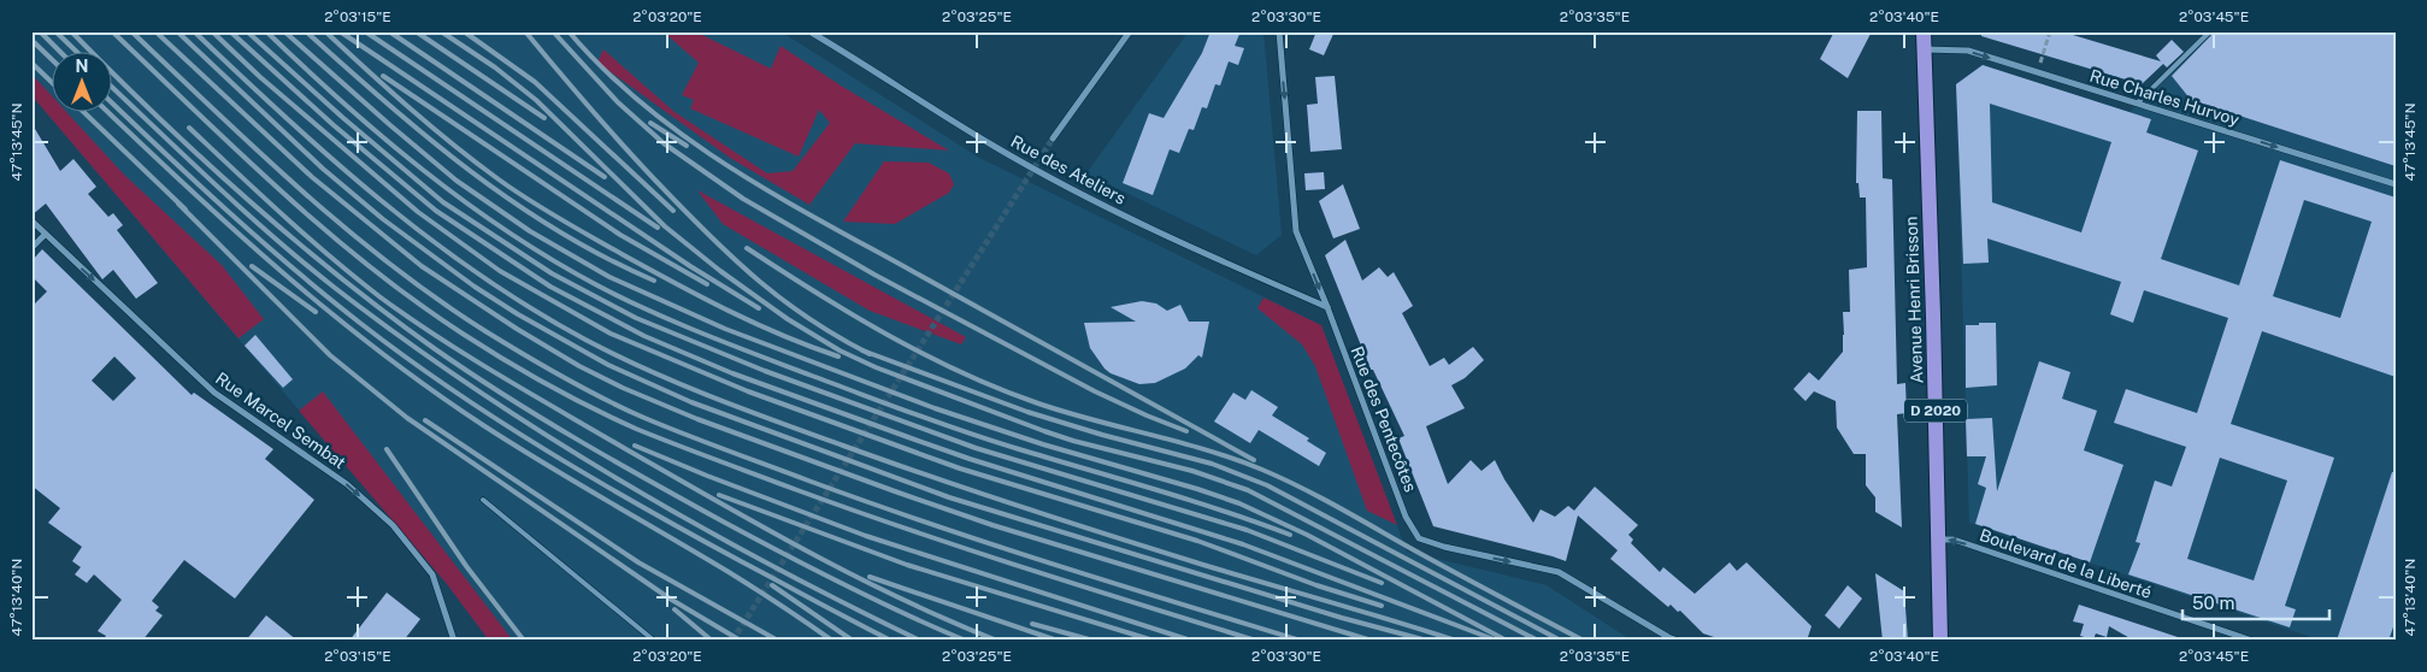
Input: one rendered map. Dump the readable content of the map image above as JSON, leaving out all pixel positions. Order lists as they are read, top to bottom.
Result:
{
  "streets": {
    "main road": ["Avenue Henri Brisson", "D 2020"],
    "street": [
      "Rue Charles Hurvoy",
      "Rue des Ateliers",
      "Rue des Pentecôtes",
      "Rue Marcel Sembat",
      "Boulevard de la Liberté"
    ]
  },
  "crossings": [
    ["Rue Charles Hurvoy", "Avenue Henri Brisson"],
    ["Rue des Ateliers", "Rue des Pentecôtes"],
    ["Avenue Henri Brisson", "Boulevard de la Liberté"]
  ],
  "one_way": [
    "Rue Charles Hurvoy",
    "Rue des Pentecôtes",
    "Rue Marcel Sembat",
    "Boulevard de la Liberté"
  ],
  "scale_bar": "50 m",
  "north": "top",
  "coordinates": [
    "2°03'15\"E",
    "2°03'20\"E",
    "2°03'25\"E",
    "2°03'30\"E",
    "2°03'35\"E",
    "2°03'40\"E",
    "2°03'45\"E",
    "47°13'45\"N",
    "47°13'40\"N"
  ]
}
